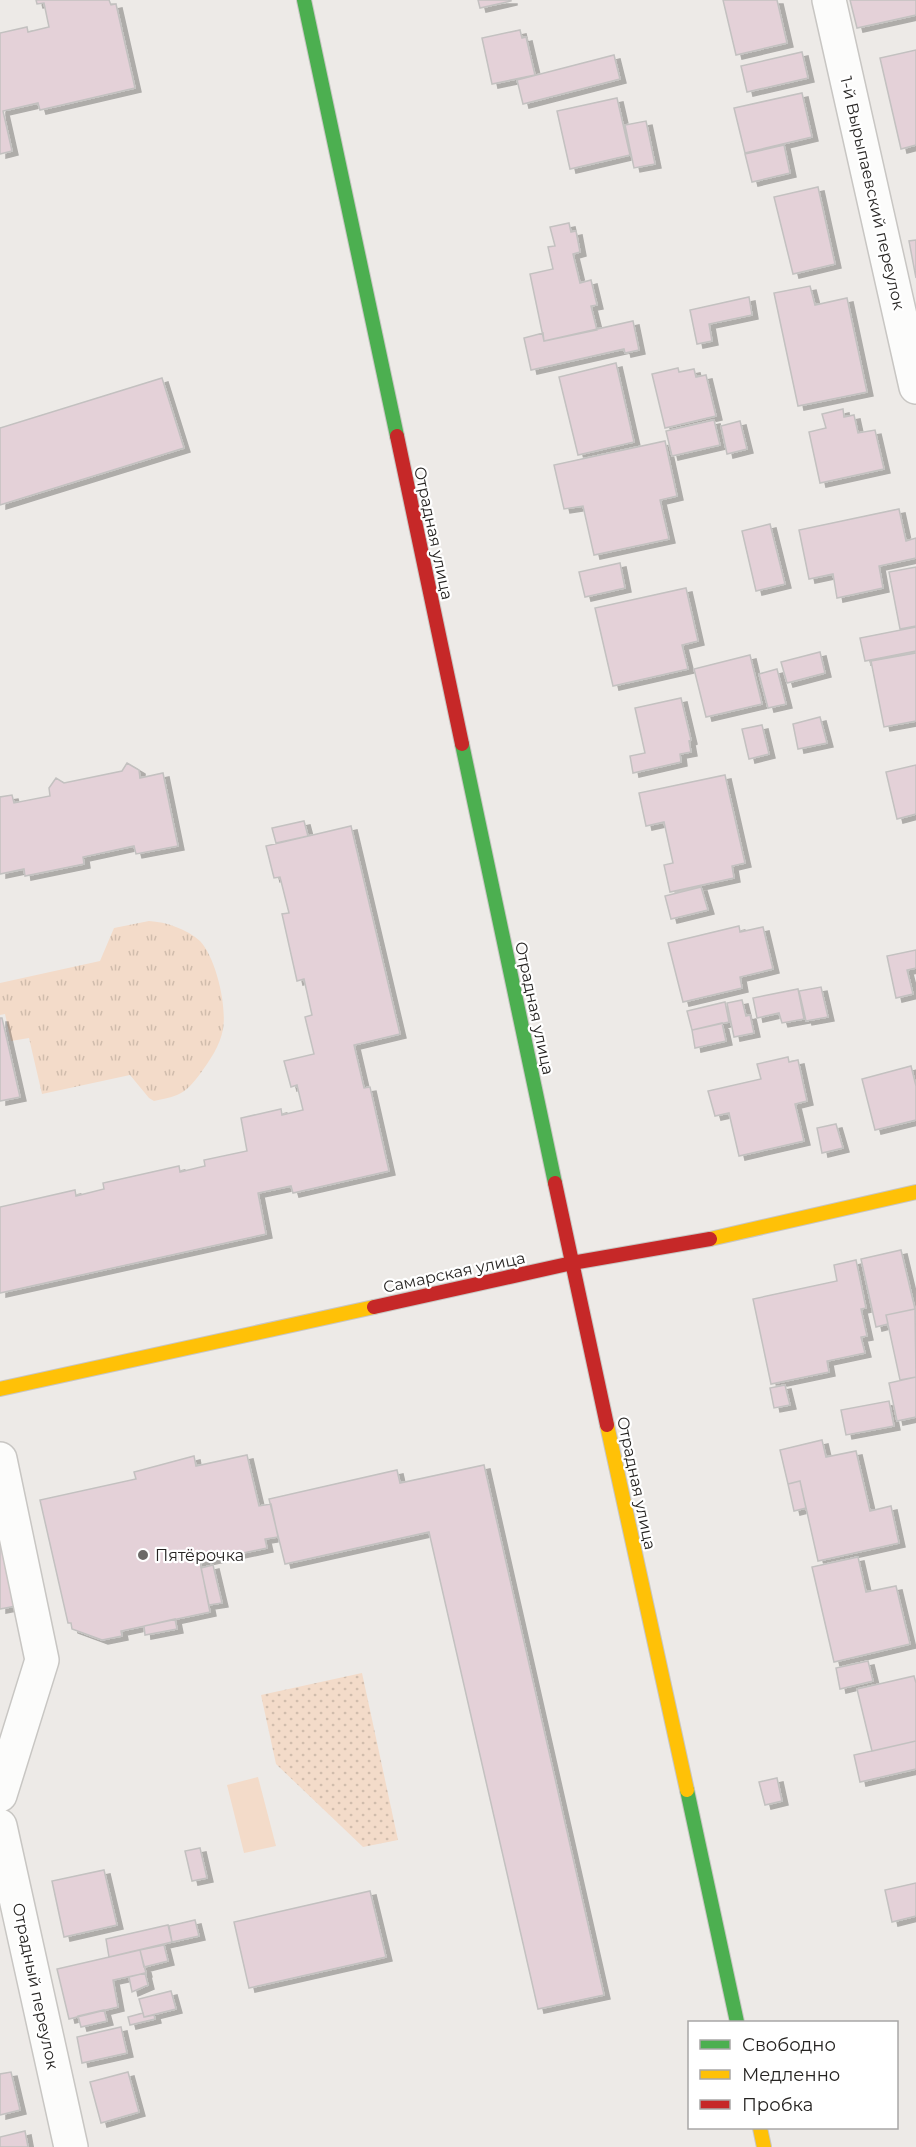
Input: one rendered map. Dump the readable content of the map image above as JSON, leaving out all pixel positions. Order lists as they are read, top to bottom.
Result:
{
  "streets": {
    "street": [
      "1-й Вырыпаевский переулок",
      "Отрадная улица",
      "Самарская улица",
      "Отрадный переулок"
    ]
  },
  "crossings": [
    ["Отрадная улица", "Самарская улица"]
  ],
  "places": ["Пятёрочка"],
  "legend": ["Свободно", "Медленно", "Пробка"]
}
